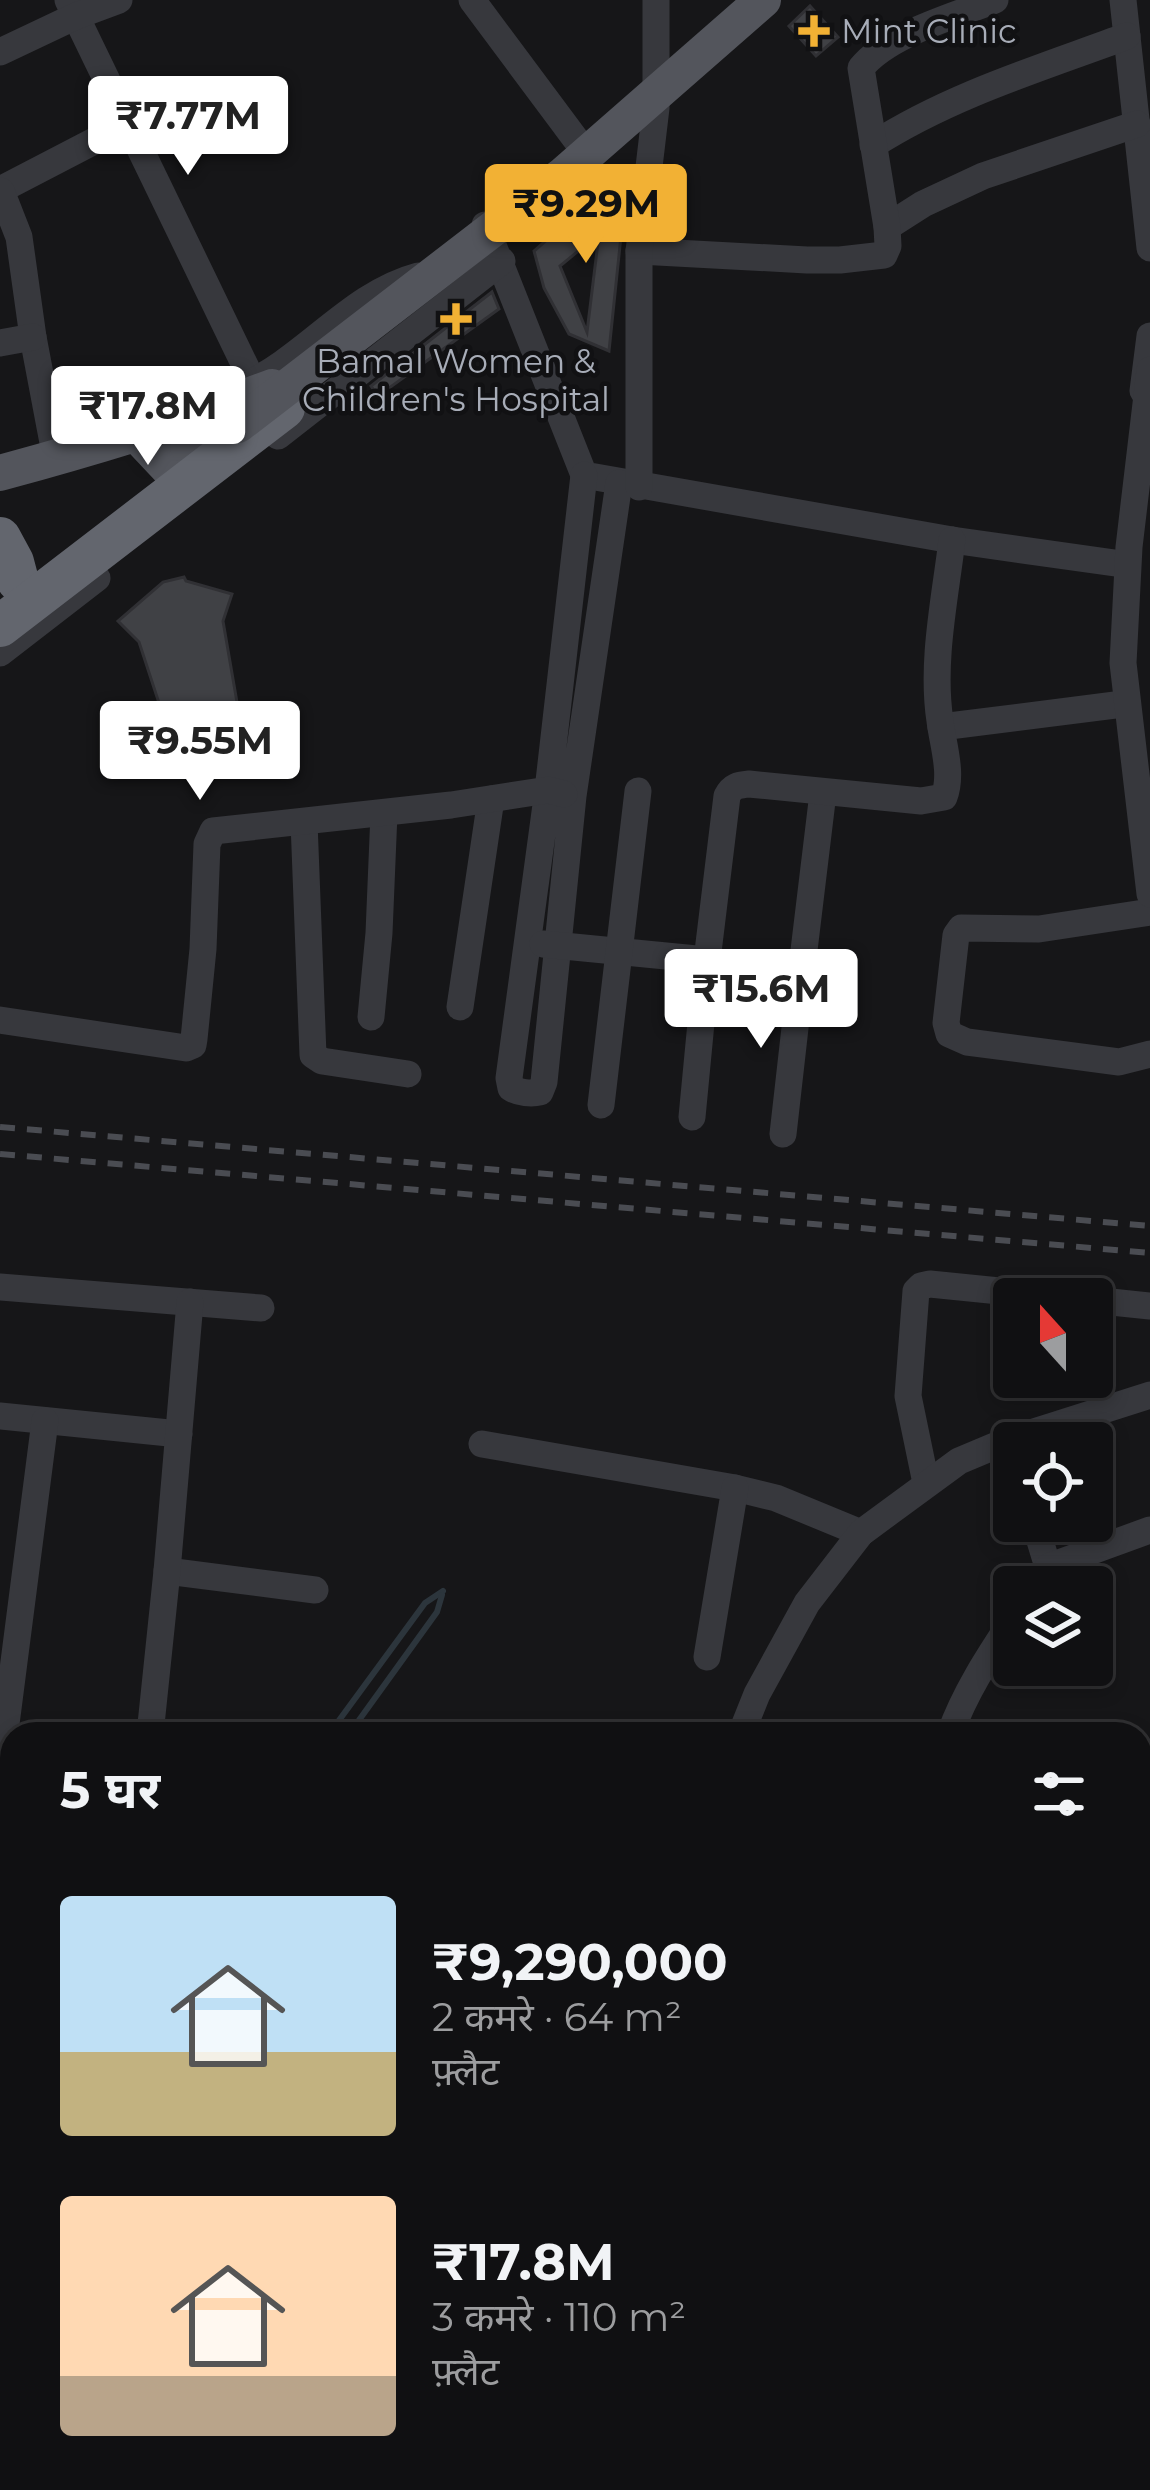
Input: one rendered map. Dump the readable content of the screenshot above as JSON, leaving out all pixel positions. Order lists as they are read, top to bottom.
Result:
{
  "places": {
    "health": ["Mint Clinic", "Bamal Women & Children's Hospital"]
  },
  "north": "top",
  "page": {
    "price": [
      "₹7.77M",
      "₹9.29M",
      "₹17.8M",
      "₹9.55M",
      "₹15.6M"
    ],
    "heading": "5 घर",
    "list": [
      {
        "name": "₹9,290,000",
        "note": "2 कमरे · 64 m² · फ़्लैट"
      },
      {
        "name": "₹17.8M",
        "note": "3 कमरे · 110 m² · फ़्लैट"
      }
    ]
  }
}
